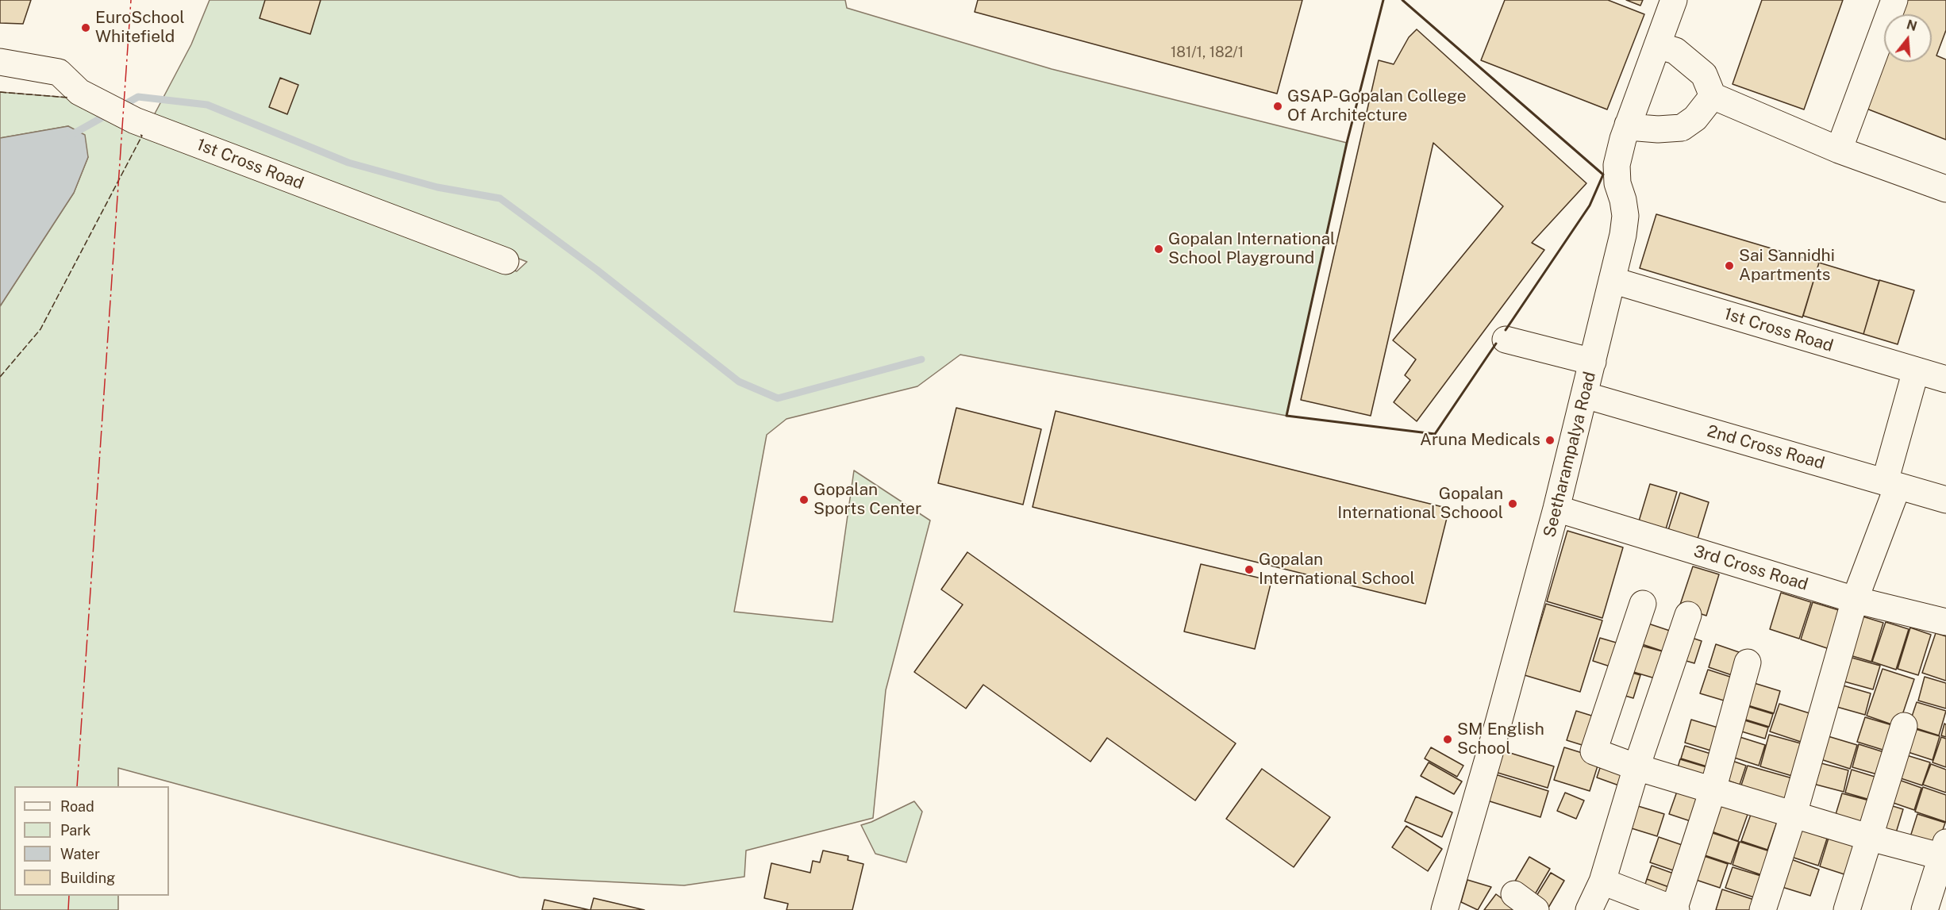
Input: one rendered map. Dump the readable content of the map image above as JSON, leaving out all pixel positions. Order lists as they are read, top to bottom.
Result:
{
  "streets": {
    "street": [
      "1st Cross Road",
      "2nd Cross Road",
      "Seetharampalya Road",
      "3rd Cross Road"
    ]
  },
  "crossings": [
    ["1st Cross Road", "Seetharampalya Road"],
    ["2nd Cross Road", "Seetharampalya Road"],
    ["Seetharampalya Road", "3rd Cross Road"]
  ],
  "places": [
    "EuroSchool Whitefield",
    "GSAP-Gopalan College Of Architecture",
    "Gopalan International School Playground",
    "Sai Sannidhi Apartments",
    "Aruna Medicals",
    "Gopalan Sports Center",
    "Gopalan International Schoool",
    "Gopalan International School",
    "SM English School"
  ],
  "house_numbers": ["181/1, 182/1"],
  "legend": [
    "Road",
    "Park",
    "Water",
    "Building"
  ],
  "north": "top"
}
